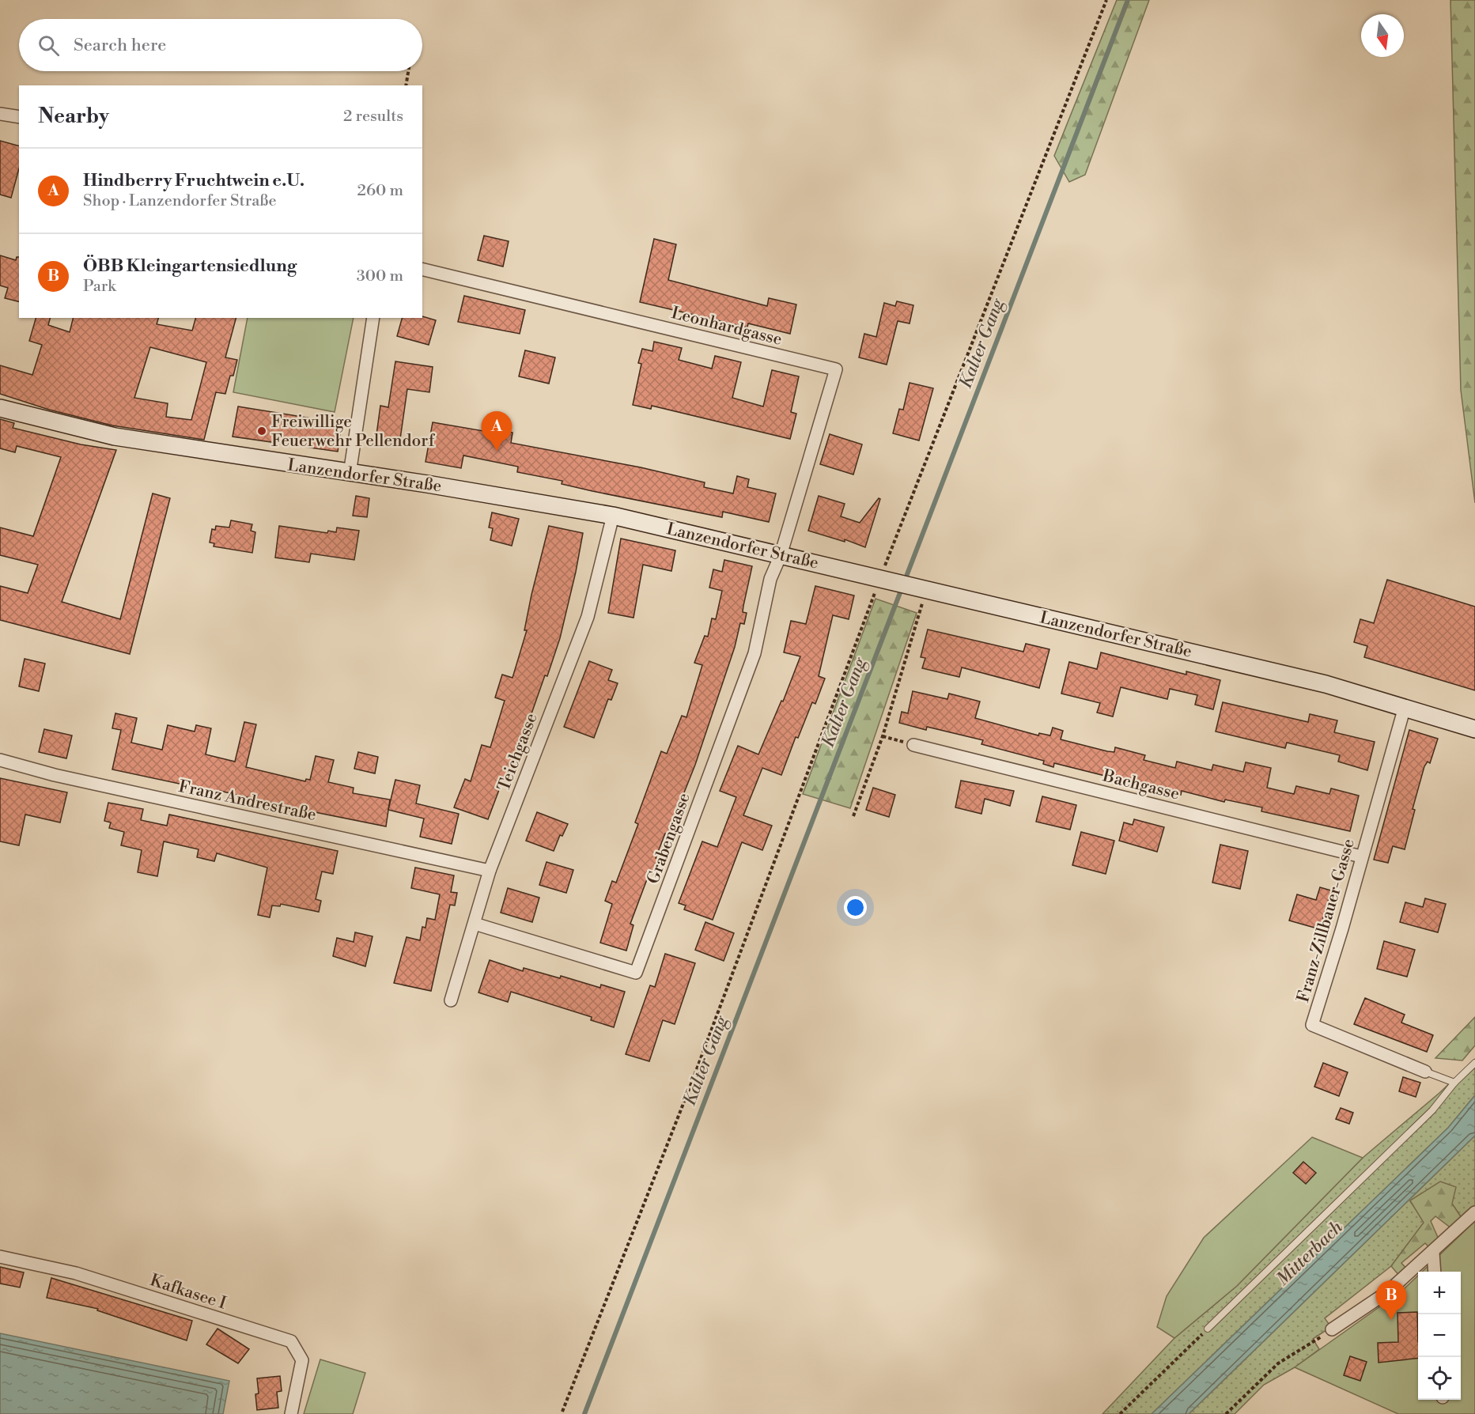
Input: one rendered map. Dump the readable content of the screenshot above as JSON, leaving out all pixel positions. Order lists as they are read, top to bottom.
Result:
{
  "streets": {
    "street": [
      "Leonhardgasse",
      "Lanzendorfer Straße",
      "Teichgasse",
      "Bachgasse",
      "Franz Andrestraße",
      "Grabengasse",
      "Franz-Zillbauer-Gasse",
      "Kafkasee I"
    ]
  },
  "crossings": [
    ["Leonhardgasse", "Lanzendorfer Straße"],
    ["Leonhardgasse", "Grabengasse"],
    ["Lanzendorfer Straße", "Teichgasse"],
    ["Lanzendorfer Straße", "Grabengasse"],
    ["Lanzendorfer Straße", "Franz-Zillbauer-Gasse"],
    ["Teichgasse", "Franz Andrestraße"],
    ["Teichgasse", "Grabengasse"],
    ["Bachgasse", "Franz-Zillbauer-Gasse"]
  ],
  "water": ["Kalter Gang", "Mitterbach"],
  "places": ["Freiwillige Feuerwehr Pellendorf"],
  "north": "bottom",
  "page": {
    "search": "Search here",
    "heading": ["Nearby", "2 results"],
    "list": [
      {
        "mark": "A",
        "name": "Hindberry Fruchtwein e.U.",
        "note": "Shop · Lanzendorfer Straße",
        "value": "260 m"
      },
      {
        "mark": "B",
        "name": "ÖBB Kleingartensiedlung",
        "note": "Park",
        "value": "300 m"
      }
    ],
    "pins": ["A", "B"],
    "map_buttons": ["+", "−"]
  }
}
